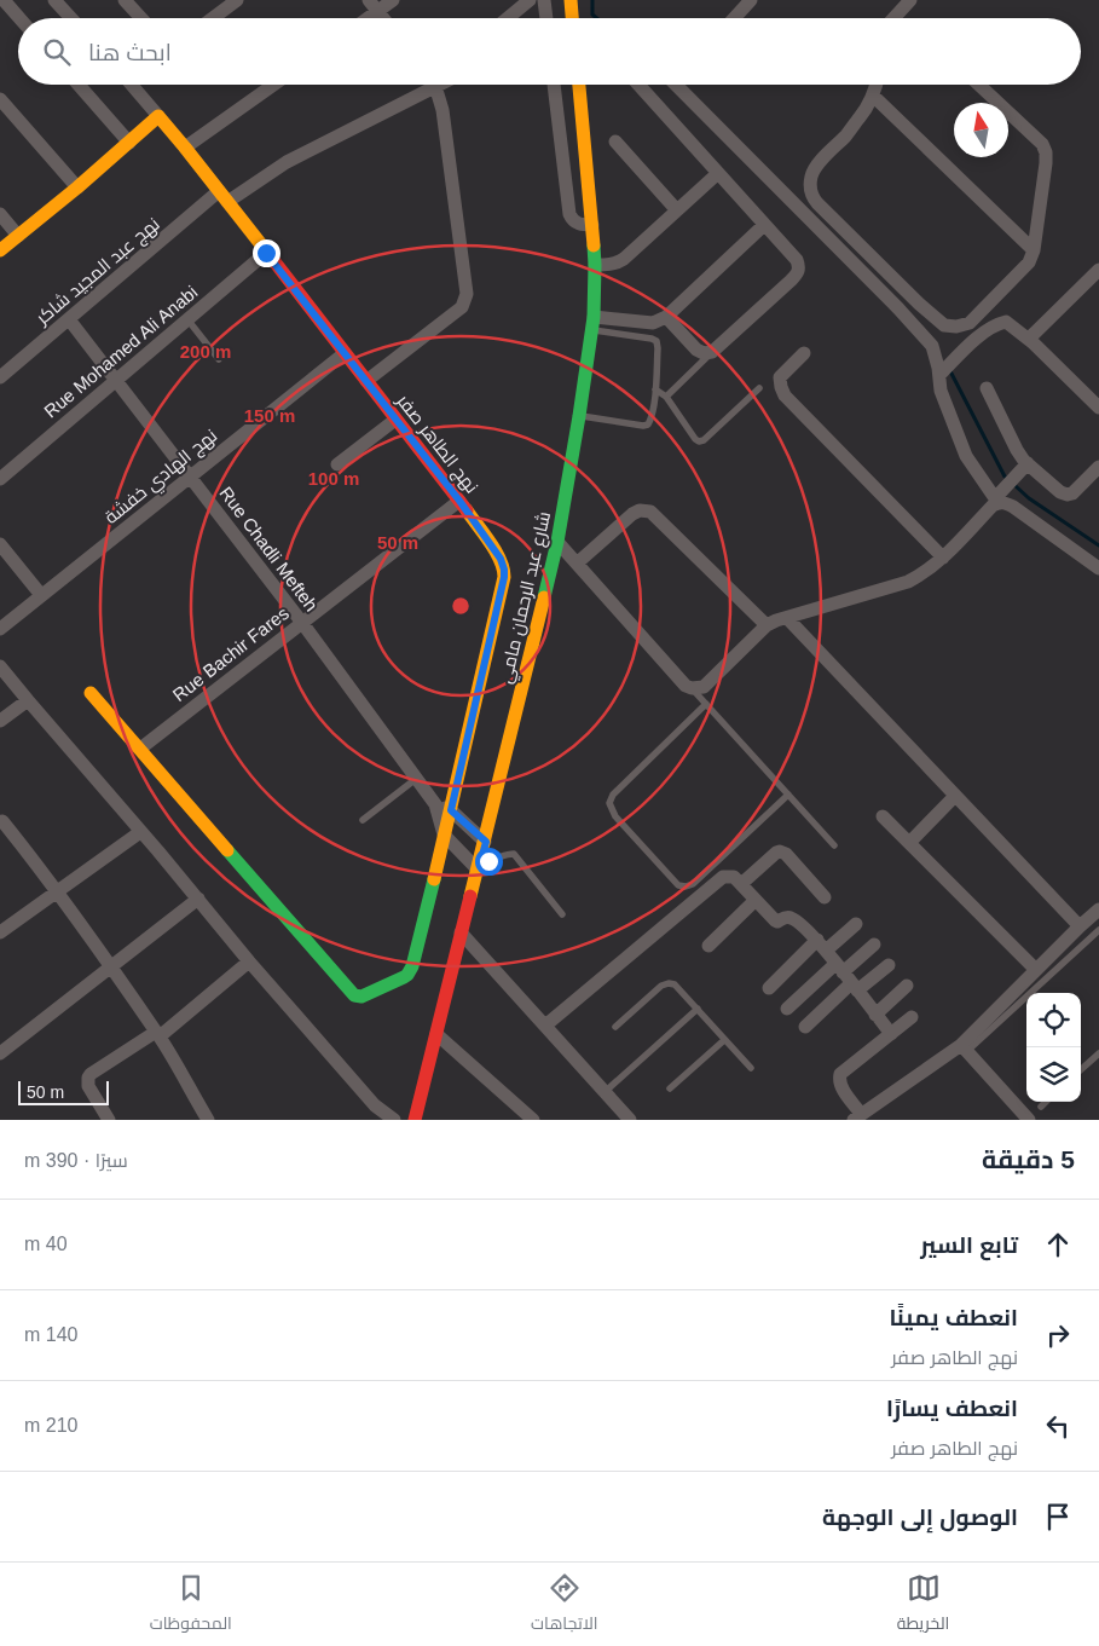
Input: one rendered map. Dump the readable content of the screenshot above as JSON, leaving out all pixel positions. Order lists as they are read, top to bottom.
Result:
{
  "streets": {
    "street": [
      "نهج عبد المجيد شاكر",
      "Rue Mohamed Ali Anabi",
      "نهج الطاهر صفر",
      "نهج الهادي خفشة",
      "Rue Chadli Mefteh",
      "شارع عبد الرحمان مامي",
      "Rue Bachir Fares"
    ]
  },
  "crossings": [
    ["نهج عبد المجيد شاكر", "نهج الطاهر صفر"],
    ["نهج عبد المجيد شاكر", "Rue Chadli Mefteh"],
    ["Rue Mohamed Ali Anabi", "نهج الطاهر صفر"],
    ["Rue Mohamed Ali Anabi", "Rue Chadli Mefteh"],
    ["نهج الطاهر صفر", "نهج الهادي خفشة"],
    ["نهج الطاهر صفر", "Rue Bachir Fares"],
    ["نهج الهادي خفشة", "Rue Chadli Mefteh"],
    ["Rue Chadli Mefteh", "Rue Bachir Fares"]
  ],
  "scale_bar": "50 m",
  "north": "top",
  "page": {
    "search": "ابحث هنا",
    "scale": "50 m",
    "heading": ["5 دقيقة", "سيرًا · 390 m"],
    "list": [
      ["تابع السير", "40 m"],
      ["انعطف يمينًا", "نهج الطاهر صفر", "140 m"],
      ["انعطف يسارًا", "نهج الطاهر صفر", "210 m"],
      "الوصول إلى الوجهة"
    ],
    "nav": ["الخريطة", "الاتجاهات", "المحفوظات"]
  },
  "rings": [
    "200 m",
    "150 m",
    "100 m",
    "50 m"
  ]
}
